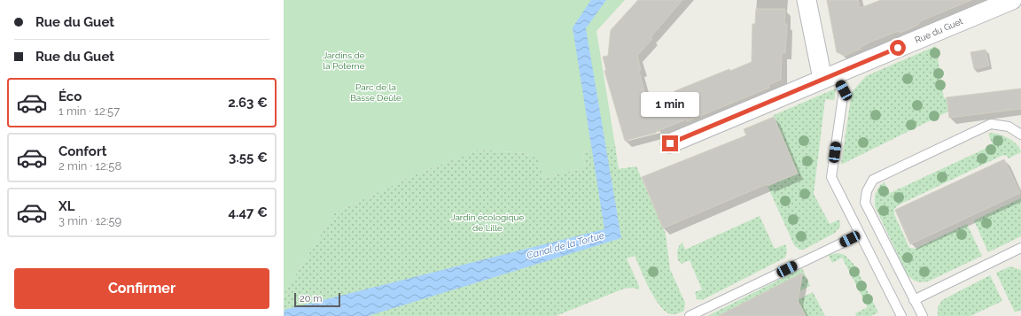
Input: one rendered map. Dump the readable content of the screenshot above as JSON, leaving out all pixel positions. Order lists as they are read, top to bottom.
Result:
{
  "streets": {
    "street": ["Rue du Guet"]
  },
  "water": ["Canal de la Tortue"],
  "parks": ["Jardins de la Poterne", "Parc de la Basse Deûle", "Jardin écologique de Lille"],
  "scale_bar": "20 m",
  "page": {
    "banner": ["Rue du Guet", "Rue du Guet"],
    "list": [
      {
        "name": "Éco",
        "note": "1 min · 12:57",
        "value": "2.63 €"
      },
      {
        "name": "Confort",
        "note": "2 min · 12:58",
        "value": "3.55 €"
      },
      {
        "name": "XL",
        "note": "3 min · 12:59",
        "value": "4.47 €"
      }
    ],
    "bubble": "1 min",
    "buttons": "Confirmer",
    "scale": "20 m"
  }
}
